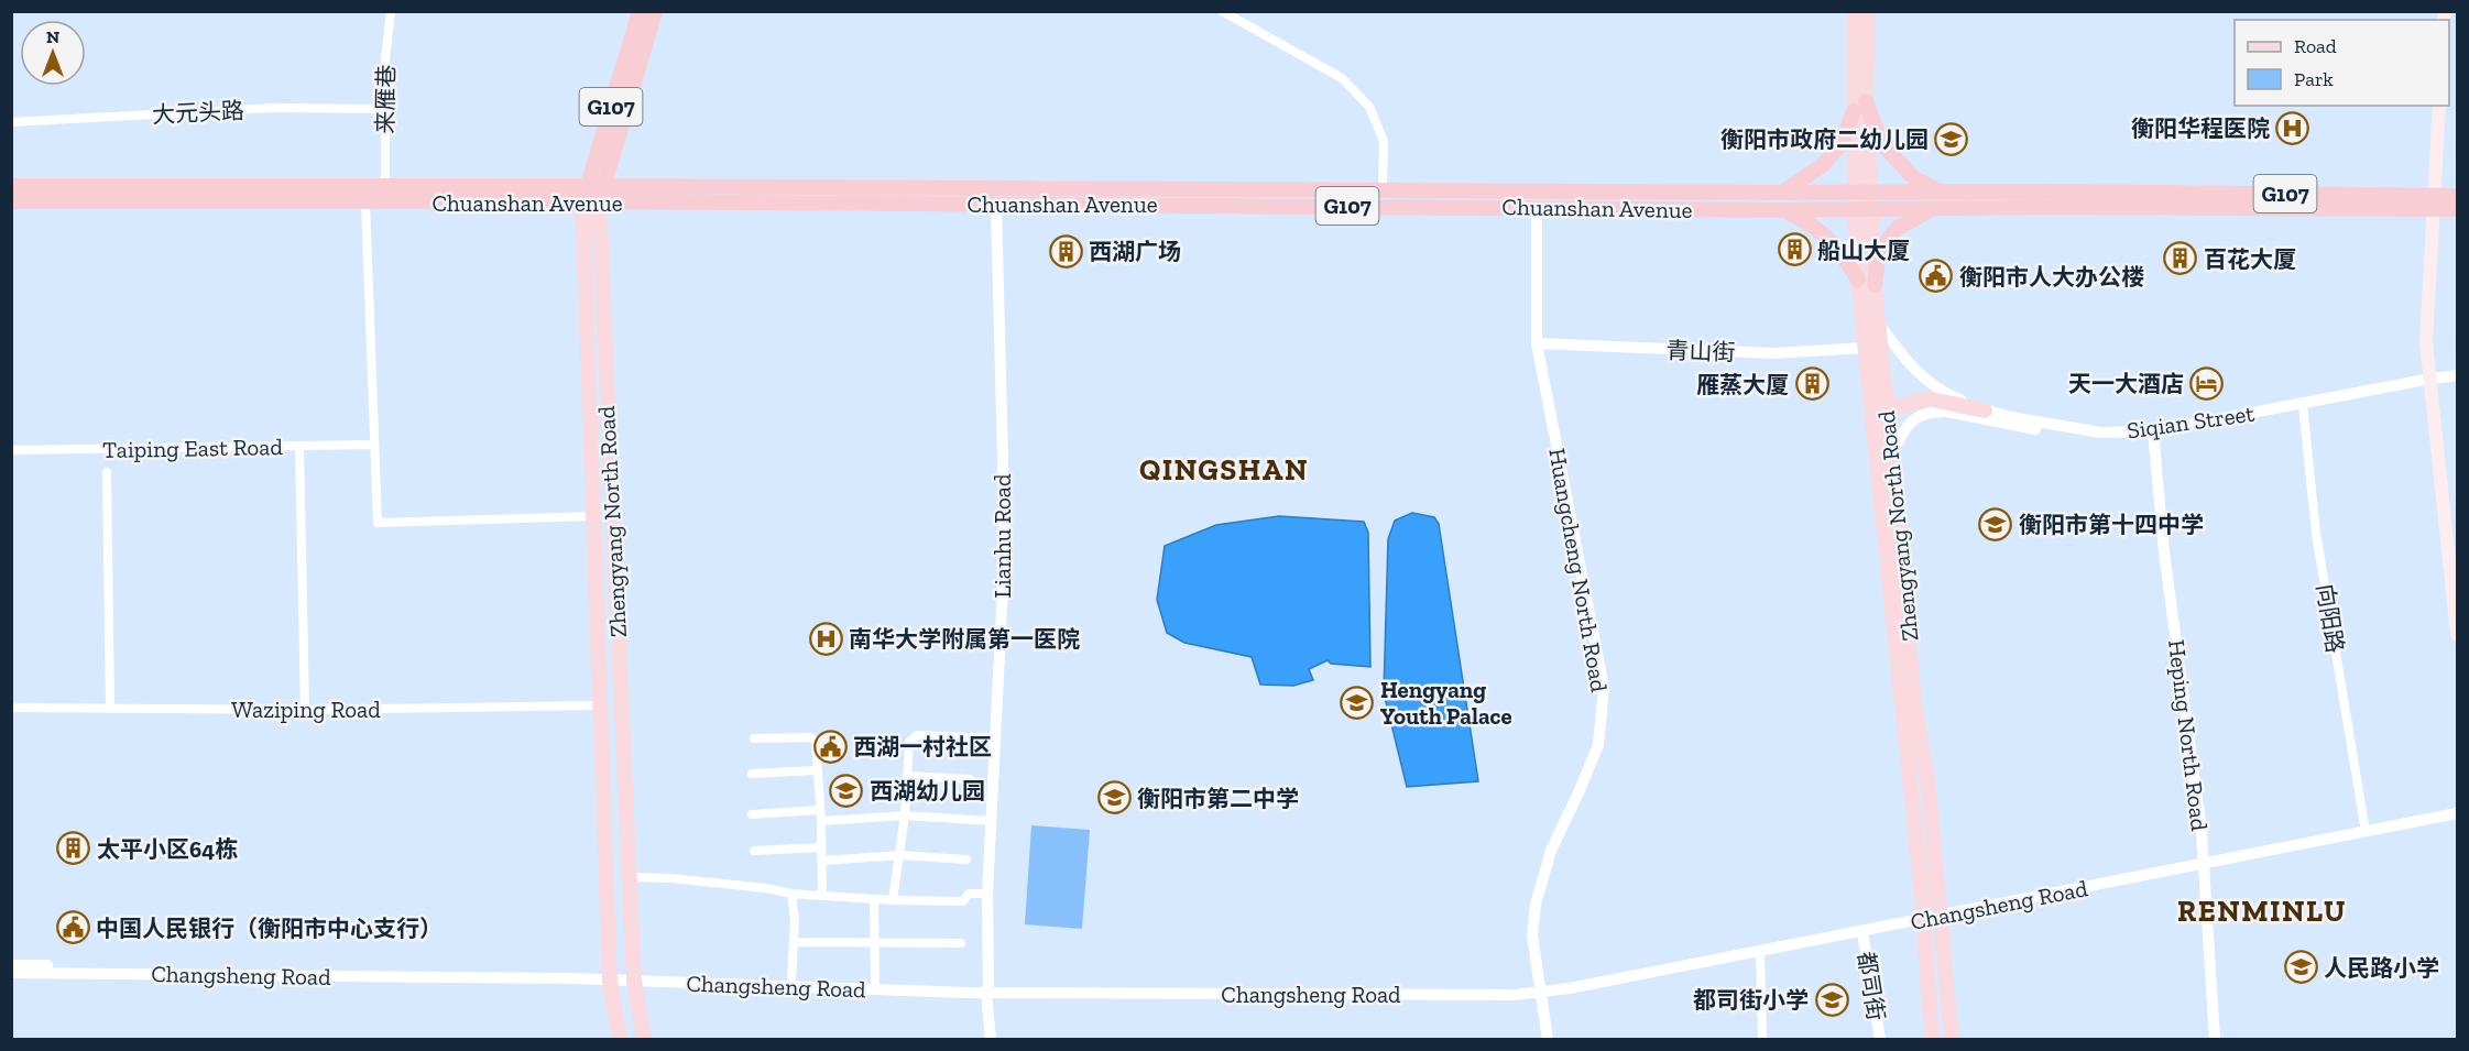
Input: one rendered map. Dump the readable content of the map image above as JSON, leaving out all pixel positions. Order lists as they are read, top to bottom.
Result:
{
  "streets": {
    "highway": ["G107", "Chuanshan Avenue", "Zhengyang North Road"],
    "street": [
      "来雁巷",
      "大元头路",
      "青山街",
      "Siqian Street",
      "Taiping East Road",
      "Lianhu Road",
      "Huangcheng North Road",
      "向阳路",
      "Waziping Road",
      "Heping North Road",
      "Changsheng Road",
      "都司街"
    ]
  },
  "crossings": [
    ["来雁巷", "大元头路"],
    ["来雁巷", "Chuanshan Avenue"],
    ["G107", "Chuanshan Avenue"],
    ["Chuanshan Avenue", "Zhengyang North Road"],
    ["Chuanshan Avenue", "Lianhu Road"],
    ["Chuanshan Avenue", "Huangcheng North Road"],
    ["青山街", "Zhengyang North Road"],
    ["青山街", "Huangcheng North Road"],
    ["Siqian Street", "Zhengyang North Road"],
    ["Siqian Street", "向阳路"],
    ["Siqian Street", "Heping North Road"],
    ["Zhengyang North Road", "Waziping Road"],
    ["Zhengyang North Road", "Changsheng Road"],
    ["Lianhu Road", "Changsheng Road"],
    ["Huangcheng North Road", "Changsheng Road"],
    ["向阳路", "Changsheng Road"],
    ["Heping North Road", "Changsheng Road"],
    ["Changsheng Road", "都司街"]
  ],
  "districts": ["QINGSHAN", "RENMINLU"],
  "places": {
    "hospital": ["衡阳华程医院", "南华大学附属第一医院"],
    "school or university": [
      "衡阳市政府二幼儿园",
      "衡阳市第十四中学",
      "Hengyang Youth Palace",
      "西湖幼儿园",
      "衡阳市第二中学",
      "人民路小学",
      "都司街小学"
    ],
    "building": [
      "船山大厦",
      "西湖广场",
      "百花大厦",
      "雁蒸大厦",
      "太平小区64栋"
    ],
    "public building": ["衡阳市人大办公楼", "西湖一村社区", "中国人民银行（衡阳市中心支行）"],
    "hotel": ["天一大酒店"]
  },
  "legend": ["Road", "Park"],
  "north": "top"
}
